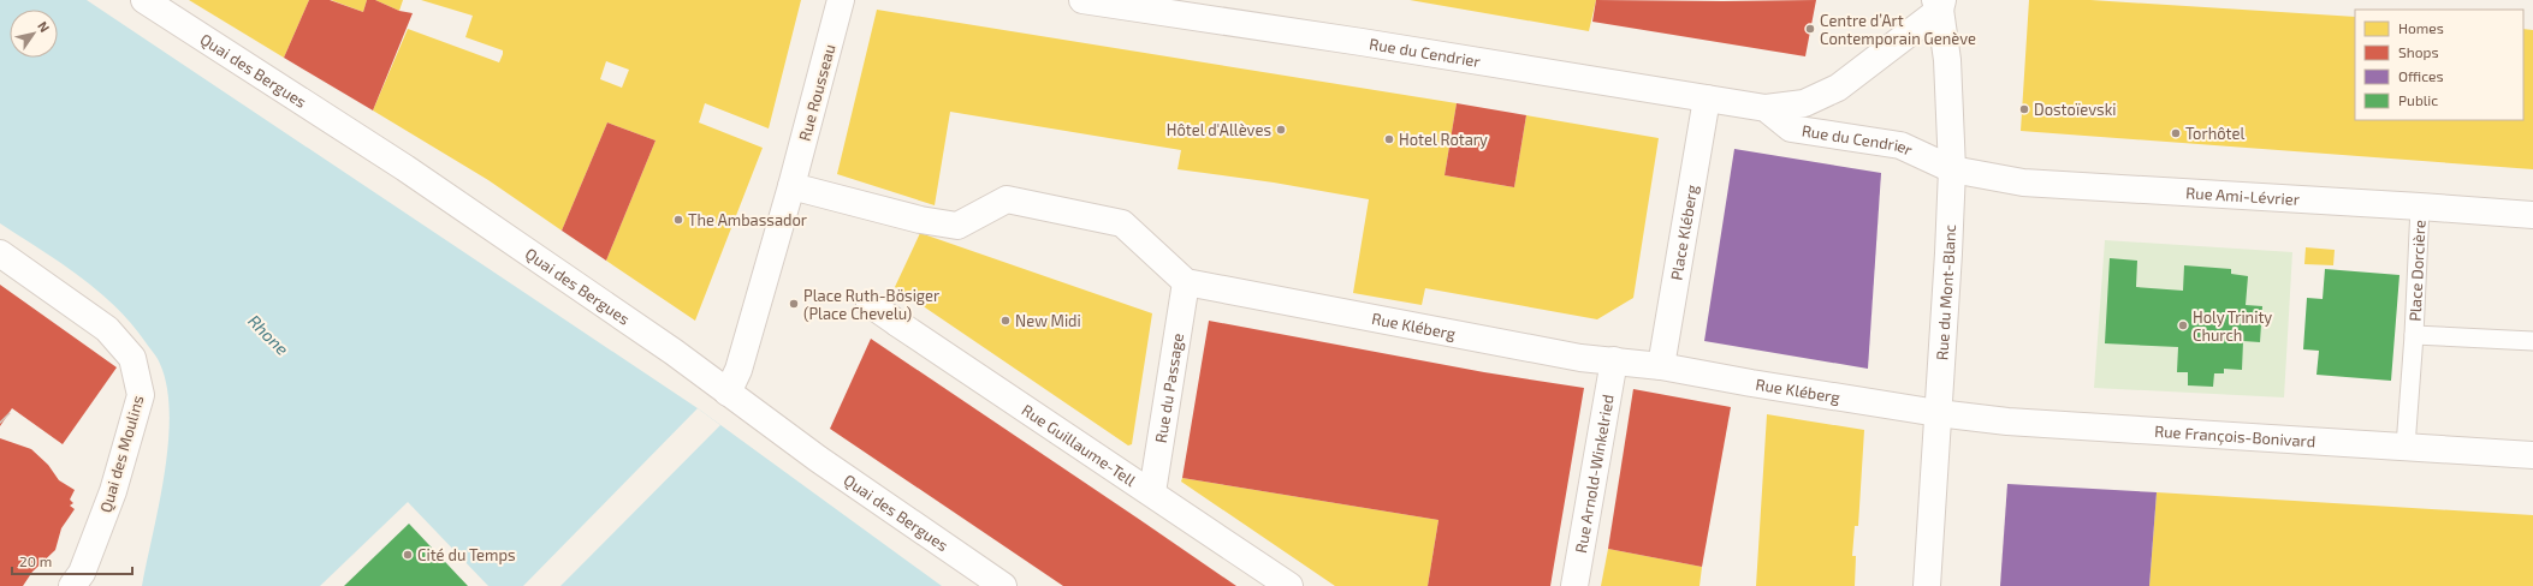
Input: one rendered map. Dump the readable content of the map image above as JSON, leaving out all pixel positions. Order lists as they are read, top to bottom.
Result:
{
  "streets": {
    "street": [
      "Rue du Cendrier",
      "Quai des Bergues",
      "Rue Rousseau",
      "Rue Ami-Lévrier",
      "Place Kléberg",
      "Rue du Mont-Blanc",
      "Rue Kléberg",
      "Rue du Passage",
      "Rue François-Bonivard",
      "Rue Guillaume-Tell",
      "Quai des Moulins",
      "Rue Arnold-Winkelried"
    ],
    "lane": ["Place Dorcière"]
  },
  "crossings": [
    ["Rue du Cendrier", "Rue Ami-Lévrier"],
    ["Rue du Cendrier", "Place Kléberg"],
    ["Rue du Cendrier", "Rue du Mont-Blanc"],
    ["Rue Ami-Lévrier", "Place Dorcière"],
    ["Rue Ami-Lévrier", "Rue du Mont-Blanc"],
    ["Place Kléberg", "Rue Kléberg"],
    ["Place Dorcière", "Rue François-Bonivard"],
    ["Rue du Mont-Blanc", "Rue Kléberg"],
    ["Rue du Mont-Blanc", "Rue François-Bonivard"],
    ["Rue Kléberg", "Rue du Passage"],
    ["Rue Kléberg", "Rue François-Bonivard"],
    ["Rue Kléberg", "Rue Arnold-Winkelried"],
    ["Rue du Passage", "Rue Guillaume-Tell"]
  ],
  "water": ["Rhone"],
  "places": [
    "Centre d’Art Contemporain Genève",
    "Dostoïevski",
    "Hôtel d'Allèves",
    "Torhôtel",
    "Hotel Rotary",
    "The Ambassador",
    "Place Ruth-Bösiger (Place Chevelu)",
    "New Midi",
    "Holy Trinity Church",
    "Cité du Temps"
  ],
  "legend": [
    "Homes",
    "Shops",
    "Offices",
    "Public"
  ],
  "scale_bar": "20 m",
  "north": "top right"
}
